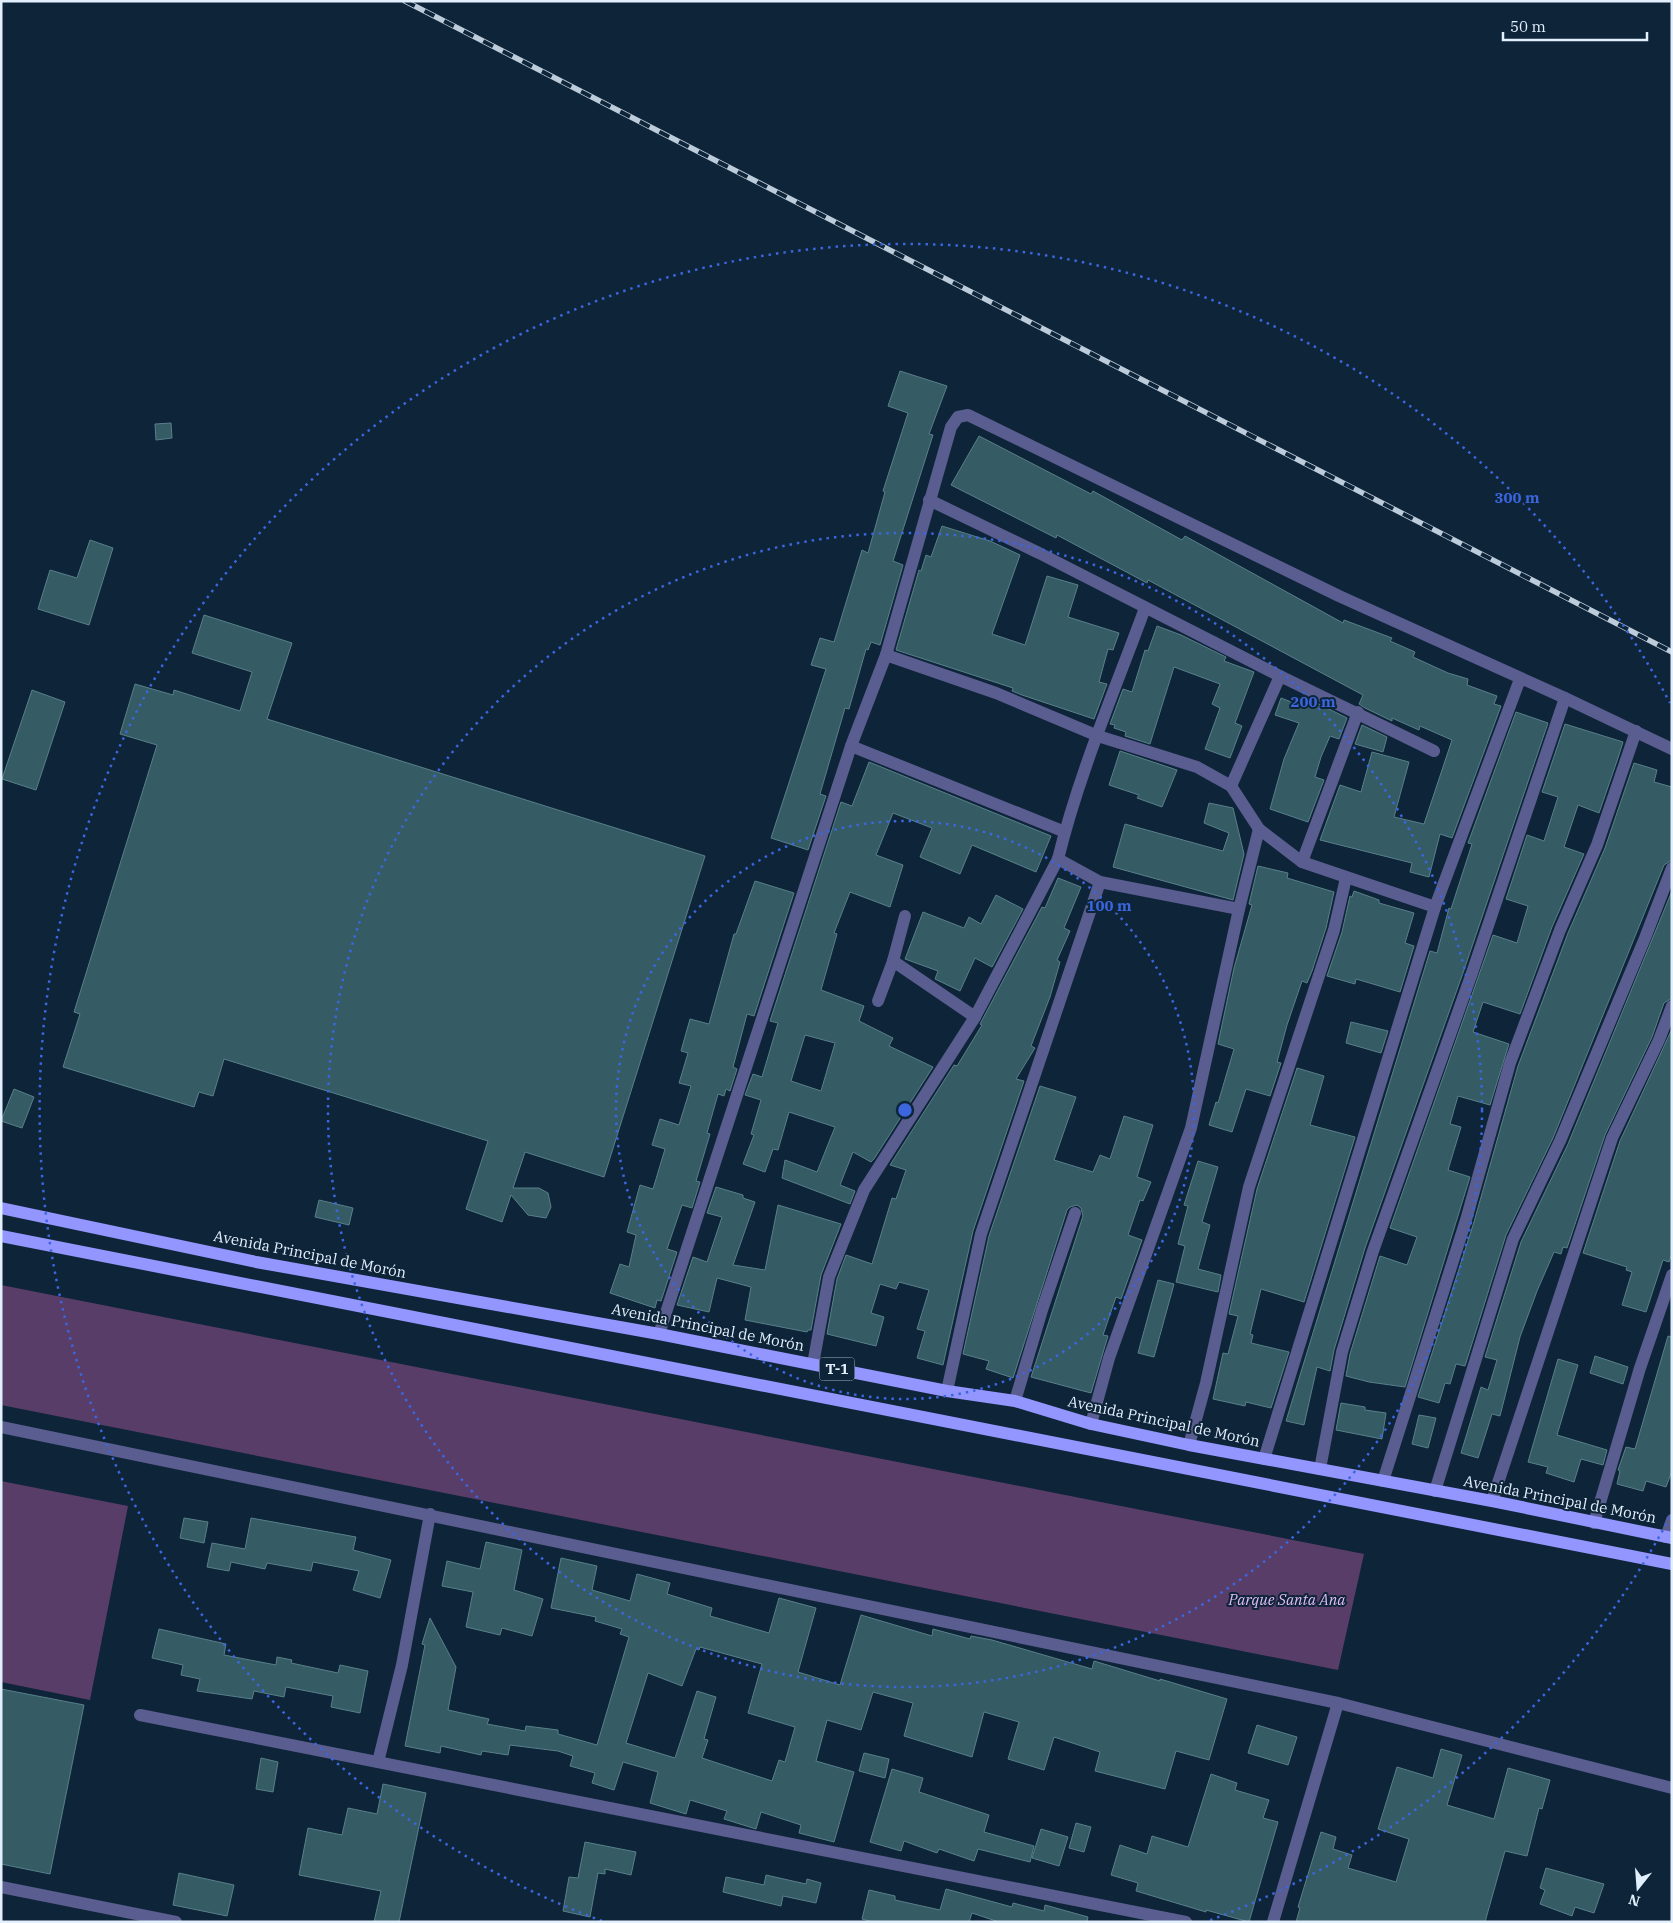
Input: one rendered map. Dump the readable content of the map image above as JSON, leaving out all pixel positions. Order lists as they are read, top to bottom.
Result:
{
  "streets": {
    "main road": ["Avenida Principal de Morón", "T-1"]
  },
  "parks": ["Parque Santa Ana"],
  "scale_bar": "50 m",
  "north": "bottom",
  "rings": ["300 m", "200 m", "100 m"]
}
